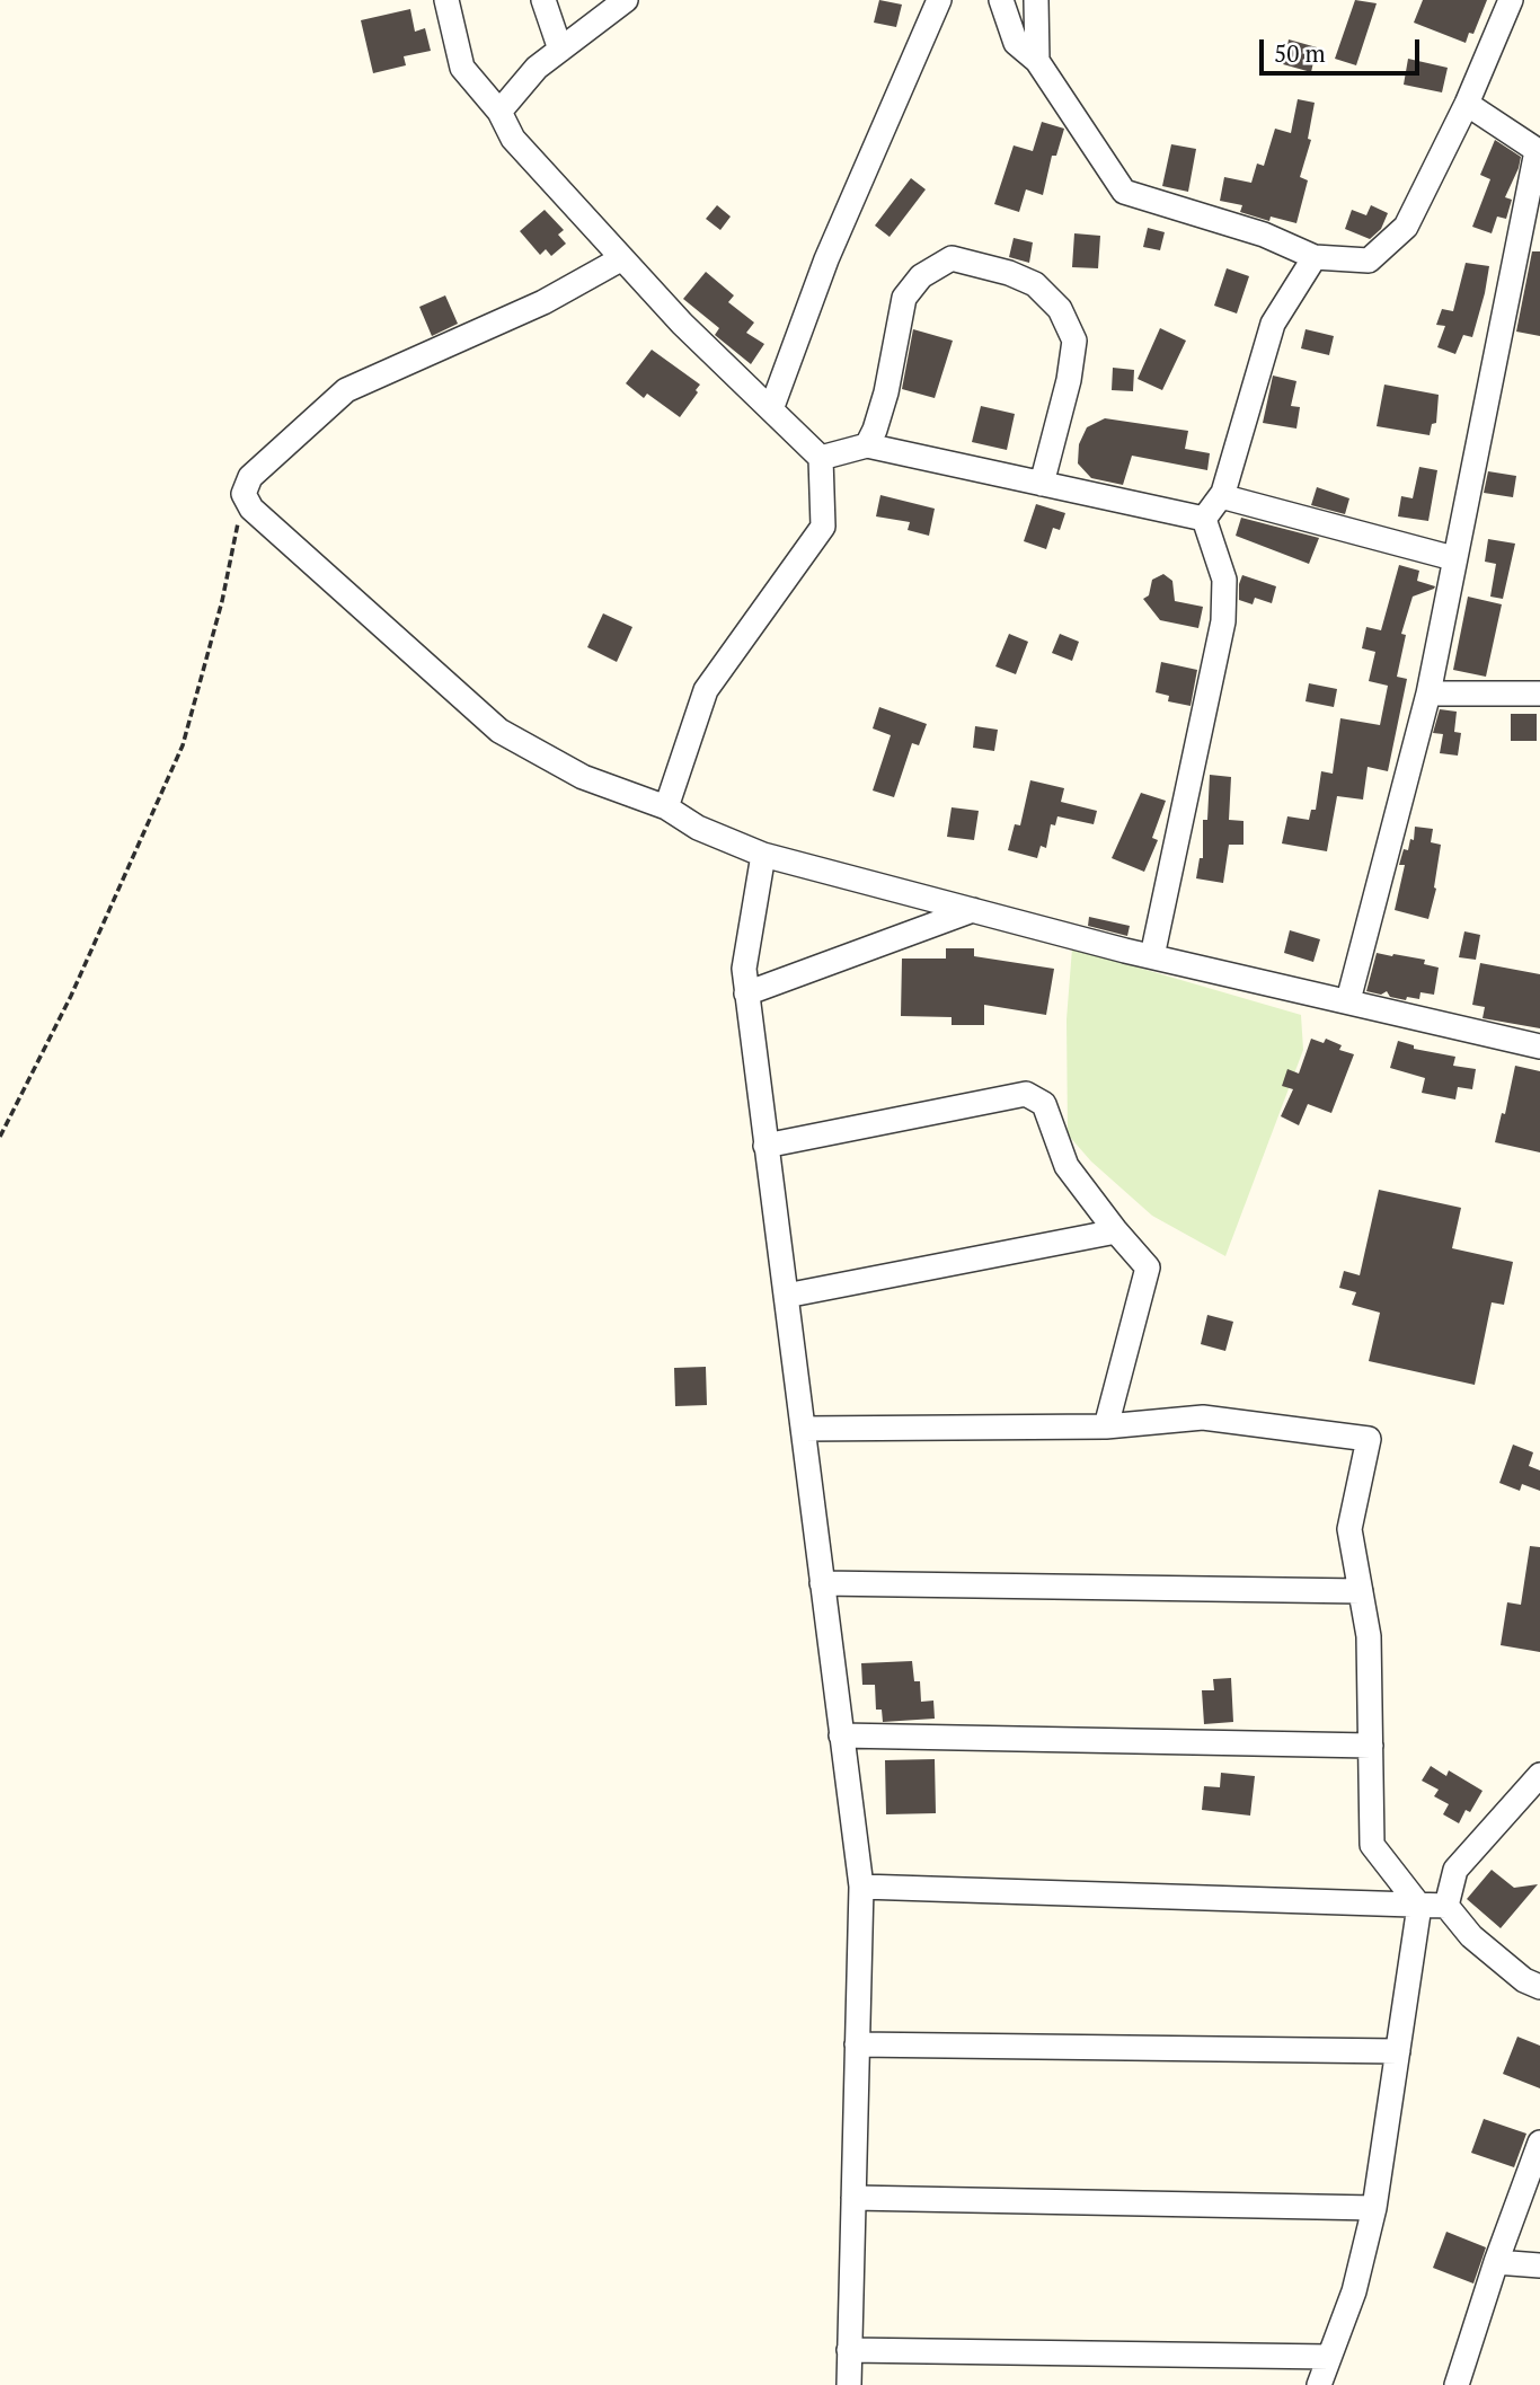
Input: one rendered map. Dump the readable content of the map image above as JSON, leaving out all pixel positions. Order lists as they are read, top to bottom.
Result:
{
  "scale_bar": "50 m"
}
